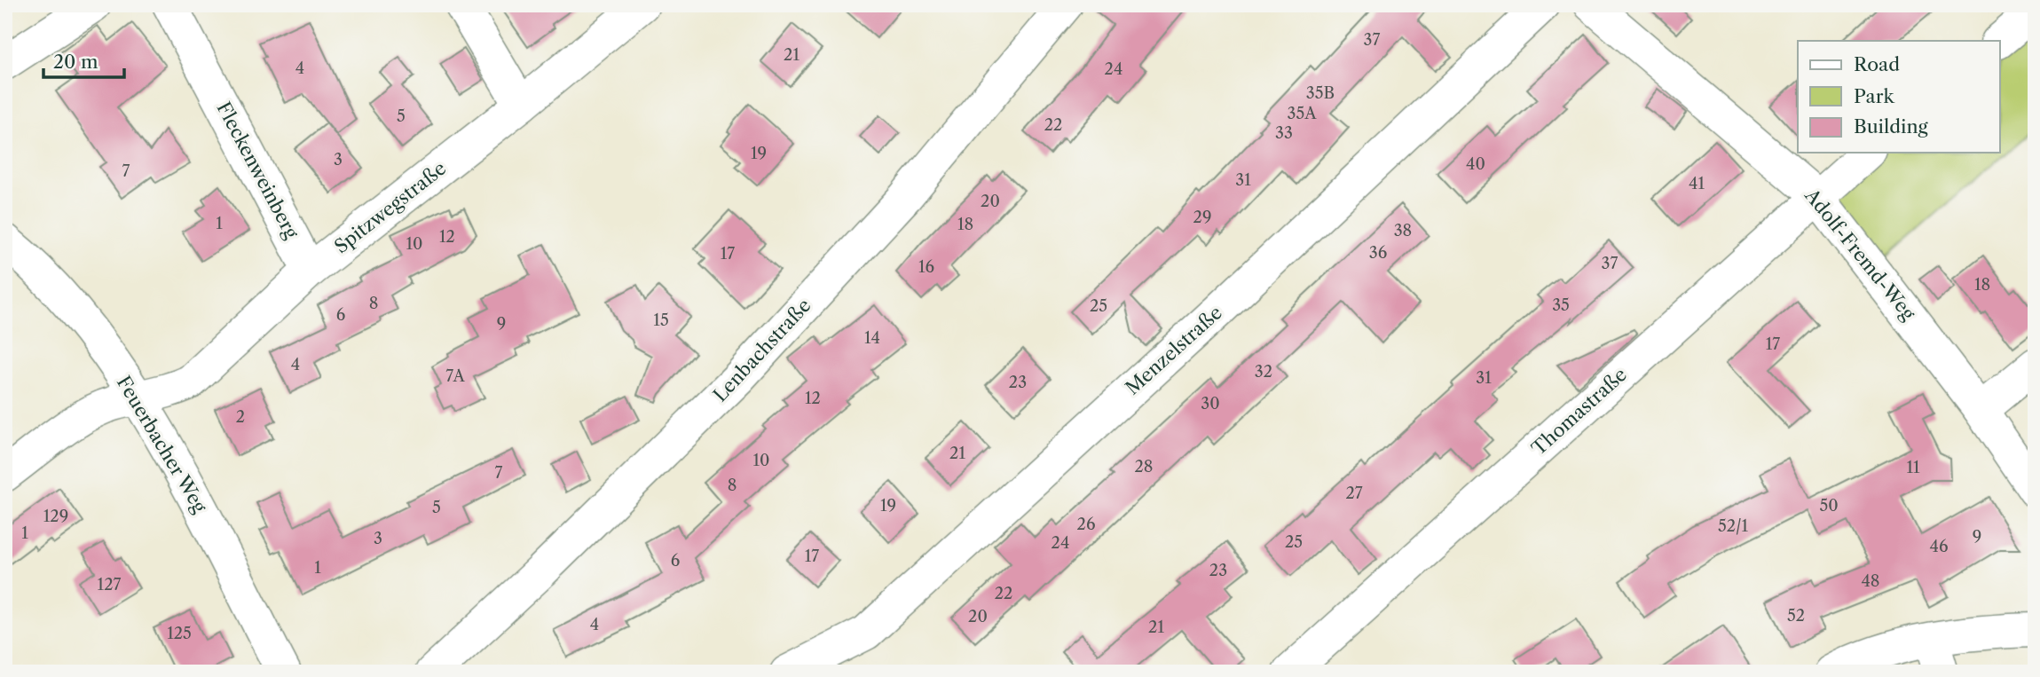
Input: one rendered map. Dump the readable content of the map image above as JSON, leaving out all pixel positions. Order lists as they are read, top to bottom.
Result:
{
  "streets": {
    "street": [
      "Fleckenweinberg",
      "Spitzwegstraße",
      "Adolf-Fremd-Weg",
      "Lenbachstraße",
      "Menzelstraße",
      "Thomastraße",
      "Feuerbacher Weg"
    ]
  },
  "crossings": [
    ["Fleckenweinberg", "Spitzwegstraße"],
    ["Spitzwegstraße", "Feuerbacher Weg"],
    ["Adolf-Fremd-Weg", "Thomastraße"]
  ],
  "house_numbers": [
    "37",
    "21",
    "4",
    "24",
    "35B",
    "35A",
    "5",
    "22",
    "33",
    "19",
    "3",
    "40",
    "7",
    "31",
    "41",
    "20",
    "29",
    "1",
    "18",
    "38",
    "12",
    "10",
    "36",
    "17",
    "37",
    "16",
    "18",
    "8",
    "35",
    "25",
    "6",
    "15",
    "9",
    "14",
    "17",
    "4",
    "32",
    "7A",
    "31",
    "23",
    "12",
    "30",
    "2",
    "21",
    "10",
    "28",
    "11",
    "7",
    "8",
    "27",
    "19",
    "50",
    "5",
    "129",
    "26",
    "52/1",
    "1",
    "9",
    "3",
    "25",
    "24",
    "46",
    "17",
    "6",
    "1",
    "23",
    "48",
    "127",
    "22",
    "52",
    "20",
    "4",
    "21",
    "125"
  ],
  "legend": ["Road", "Park", "Building"],
  "scale_bar": "20 m"
}
